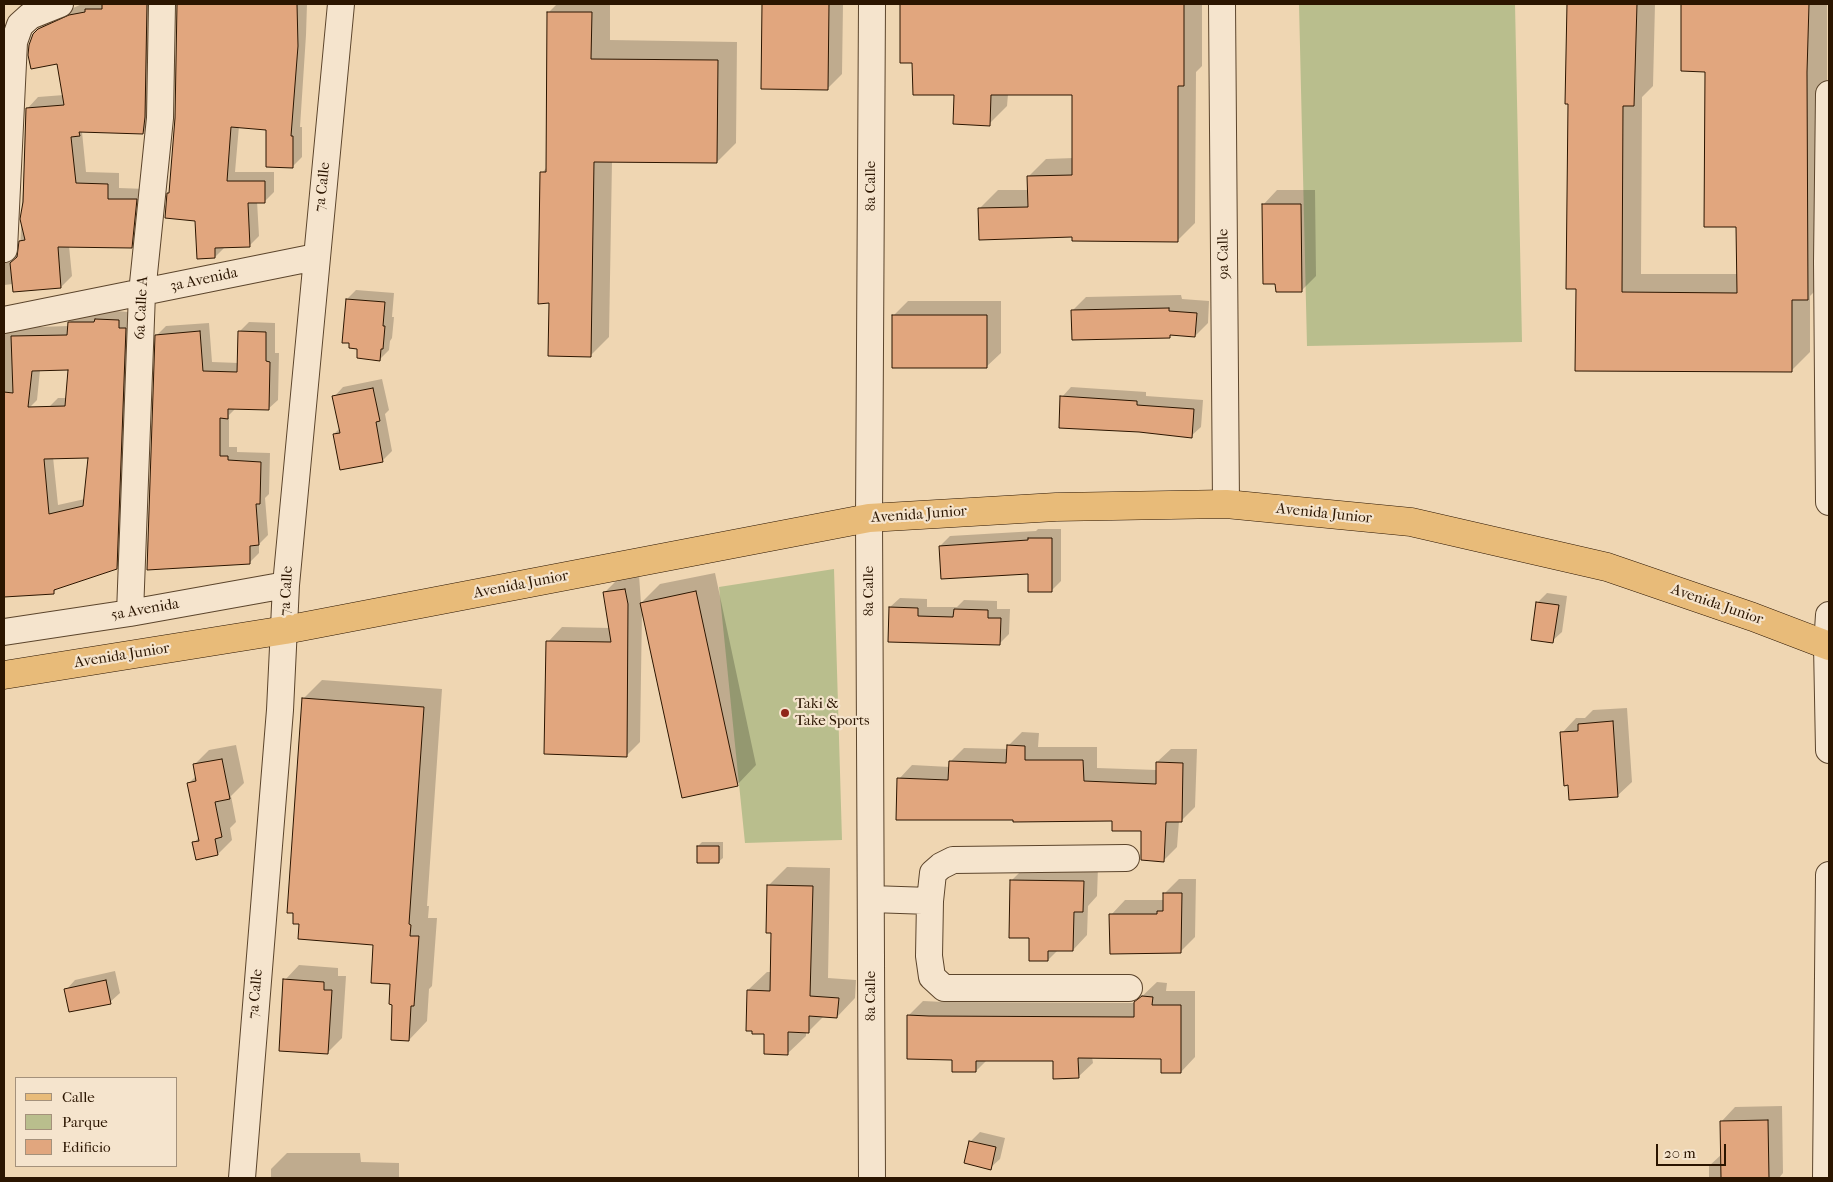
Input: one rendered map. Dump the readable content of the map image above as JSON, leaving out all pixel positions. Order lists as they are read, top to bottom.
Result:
{
  "streets": {
    "main road": ["Avenida Junior"],
    "street": [
      "8a Calle",
      "7a Calle",
      "9a Calle",
      "3a Avenida",
      "6a Calle A",
      "5a Avenida"
    ]
  },
  "crossings": [
    ["8a Calle", "Avenida Junior"],
    ["7a Calle", "3a Avenida"],
    ["7a Calle", "Avenida Junior"],
    ["7a Calle", "5a Avenida"],
    ["9a Calle", "Avenida Junior"],
    ["3a Avenida", "6a Calle A"],
    ["6a Calle A", "5a Avenida"]
  ],
  "places": ["Taki & Take Sports"],
  "legend": ["Calle", "Parque", "Edificio"],
  "scale_bar": "20 m"
}
